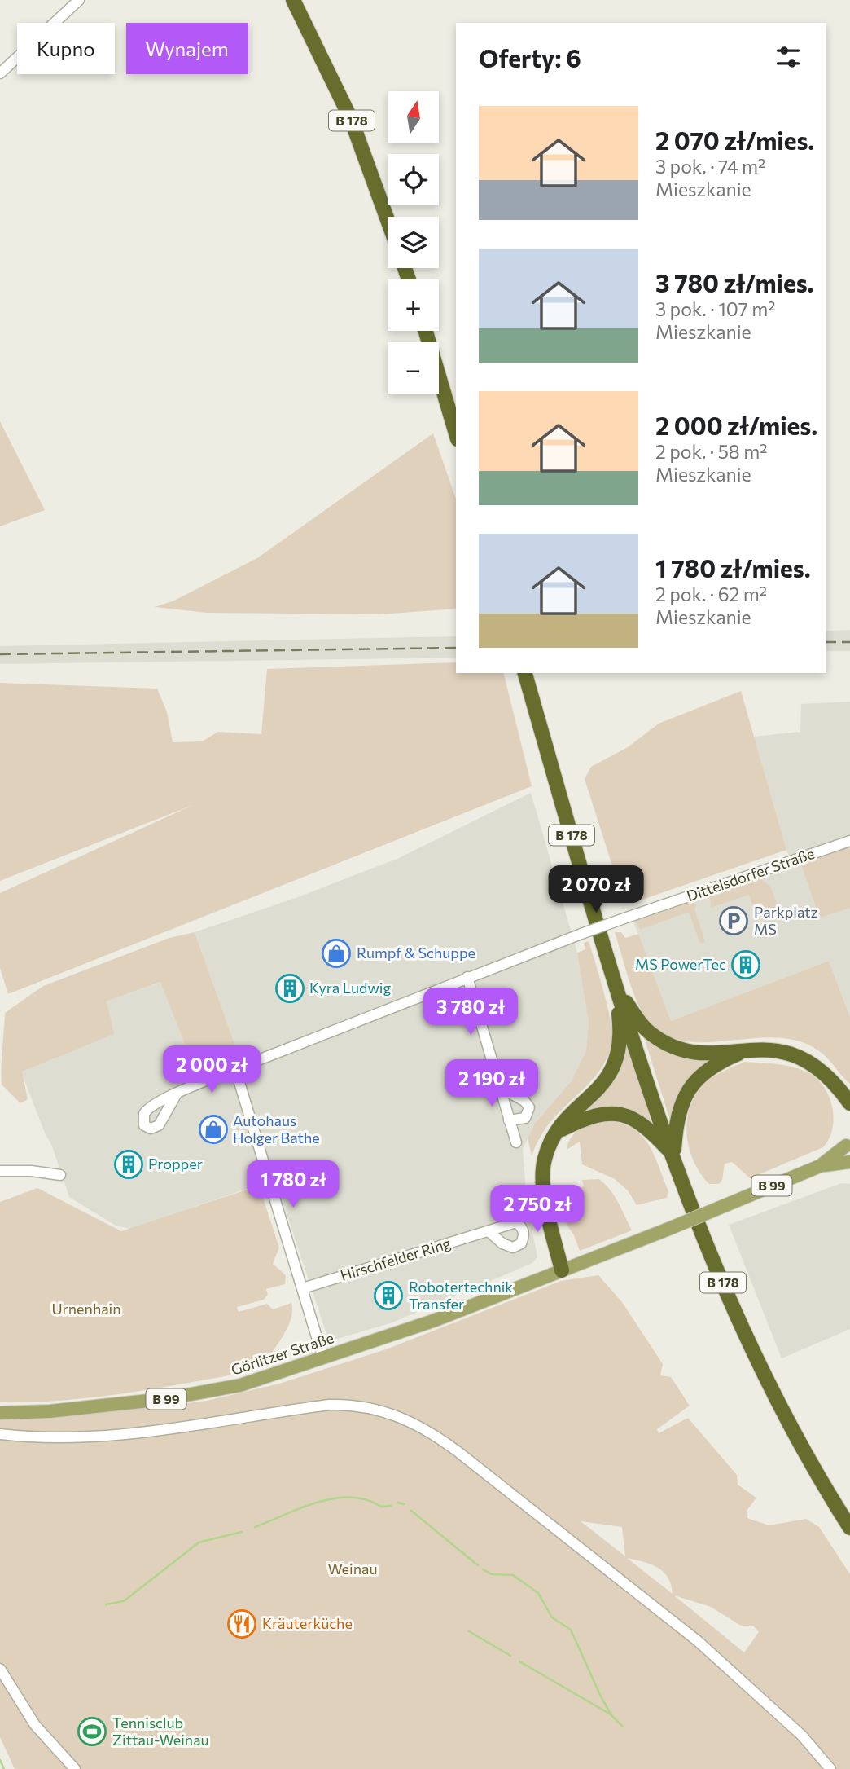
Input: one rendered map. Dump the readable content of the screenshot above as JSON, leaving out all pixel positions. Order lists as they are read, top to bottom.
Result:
{
  "streets": {
    "highway": ["B 178"],
    "main road": ["B 99", "Görlitzer Straße"],
    "street": ["Dittelsdorfer Straße", "Hirschfelder Ring"]
  },
  "crossings": [
    ["B 99", "Görlitzer Straße"]
  ],
  "parks": ["Urnenhain", "Weinau"],
  "places": {
    "parking": ["Parkplatz MS"],
    "shop": ["Rumpf & Schuppe", "Autohaus Holger Bathe"],
    "building": [
      "MS PowerTec",
      "Kyra Ludwig",
      "Propper",
      "Robotertechnik Transfer"
    ],
    "restaurant": ["Kräuterküche"],
    "sports": ["Tennisclub Zittau-Weinau"]
  },
  "north": "top",
  "page": {
    "chip": ["Kupno", "Wynajem"],
    "heading": "Oferty: 6",
    "map_buttons": ["+", "−"],
    "list": [
      {
        "name": "2 070 zł/mies.",
        "note": "3 pok. · 74 m² · Mieszkanie"
      },
      {
        "name": "3 780 zł/mies.",
        "note": "3 pok. · 107 m² · Mieszkanie"
      },
      {
        "name": "2 000 zł/mies.",
        "note": "2 pok. · 58 m² · Mieszkanie"
      },
      {
        "name": "1 780 zł/mies.",
        "note": "2 pok. · 62 m² · Mieszkanie"
      }
    ],
    "price": [
      "2 070 zł",
      "3 780 zł",
      "2 000 zł",
      "2 190 zł",
      "1 780 zł",
      "2 750 zł"
    ]
  }
}
